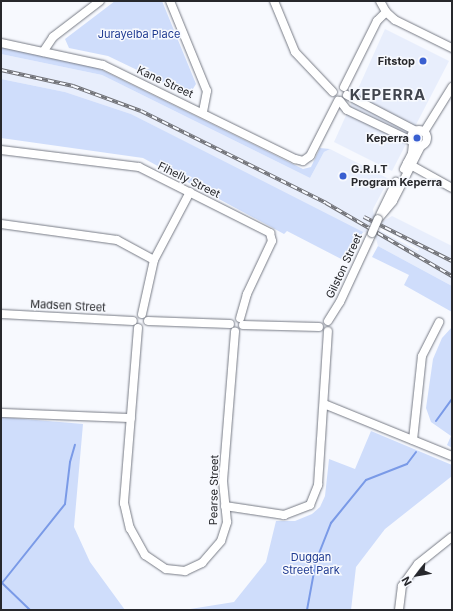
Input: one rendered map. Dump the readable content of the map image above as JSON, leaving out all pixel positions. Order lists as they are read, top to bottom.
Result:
{
  "streets": {
    "street": [
      "Kane Street",
      "Fihelly Street",
      "Gilston Street",
      "Madsen Street",
      "Pearse Street"
    ]
  },
  "crossings": [
    ["Madsen Street", "Pearse Street"]
  ],
  "districts": ["KEPERRA"],
  "parks": ["Jurayelba Place", "Duggan Street Park"],
  "places": ["Fitstop", "Keperra", "G.R.I.T Program Keperra"],
  "north": "bottom left"
}
